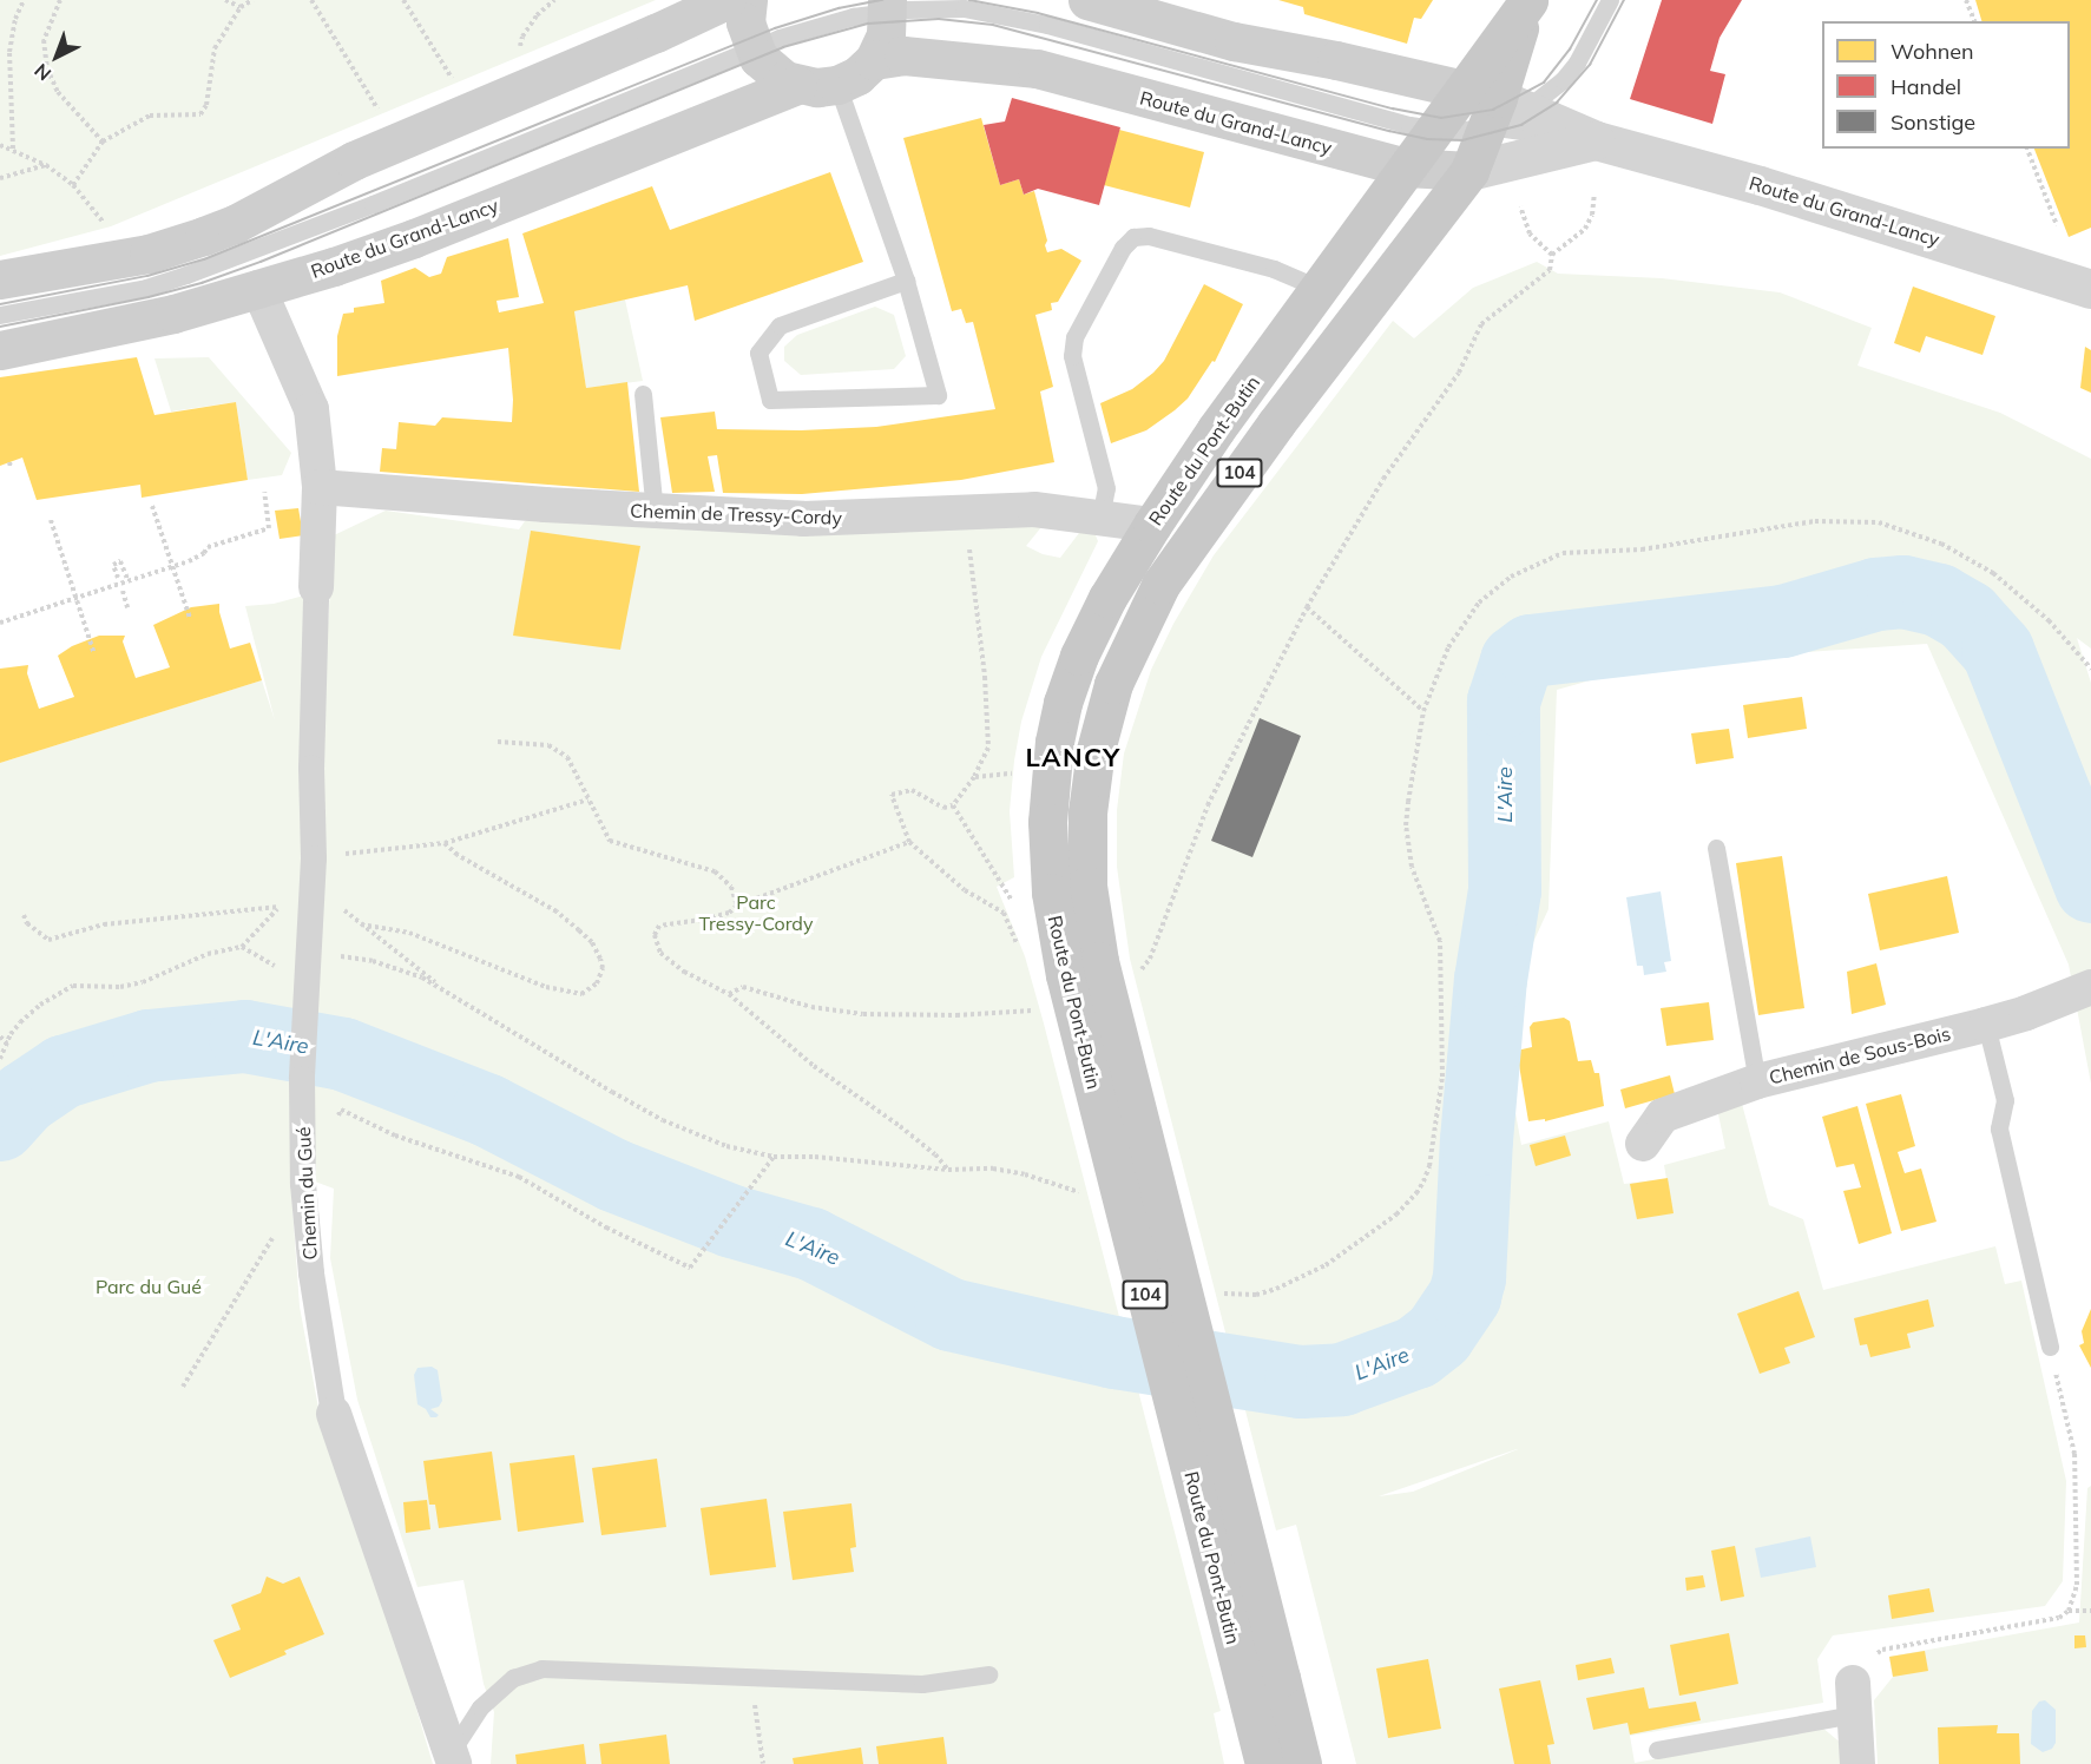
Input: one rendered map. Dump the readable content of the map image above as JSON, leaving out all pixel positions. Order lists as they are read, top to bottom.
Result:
{
  "streets": {
    "main road": ["Route du Grand-Lancy", "Route du Pont-Butin", "104"],
    "street": ["Chemin de Tressy-Cordy", "Chemin de Sous-Bois", "Chemin du Gué"]
  },
  "crossings": [
    ["Route du Grand-Lancy", "Route du Pont-Butin"],
    ["Route du Grand-Lancy", "104"],
    ["Route du Grand-Lancy", "Chemin du Gué"],
    ["Route du Pont-Butin", "104"],
    ["Route du Pont-Butin", "Chemin de Tressy-Cordy"],
    ["Chemin de Tressy-Cordy", "Chemin du Gué"]
  ],
  "districts": ["LANCY"],
  "water": ["L'Aire"],
  "parks": ["Parc Tressy-Cordy", "Parc du Gué"],
  "legend": ["Wohnen", "Handel", "Sonstige"],
  "north": "bottom left"
}
